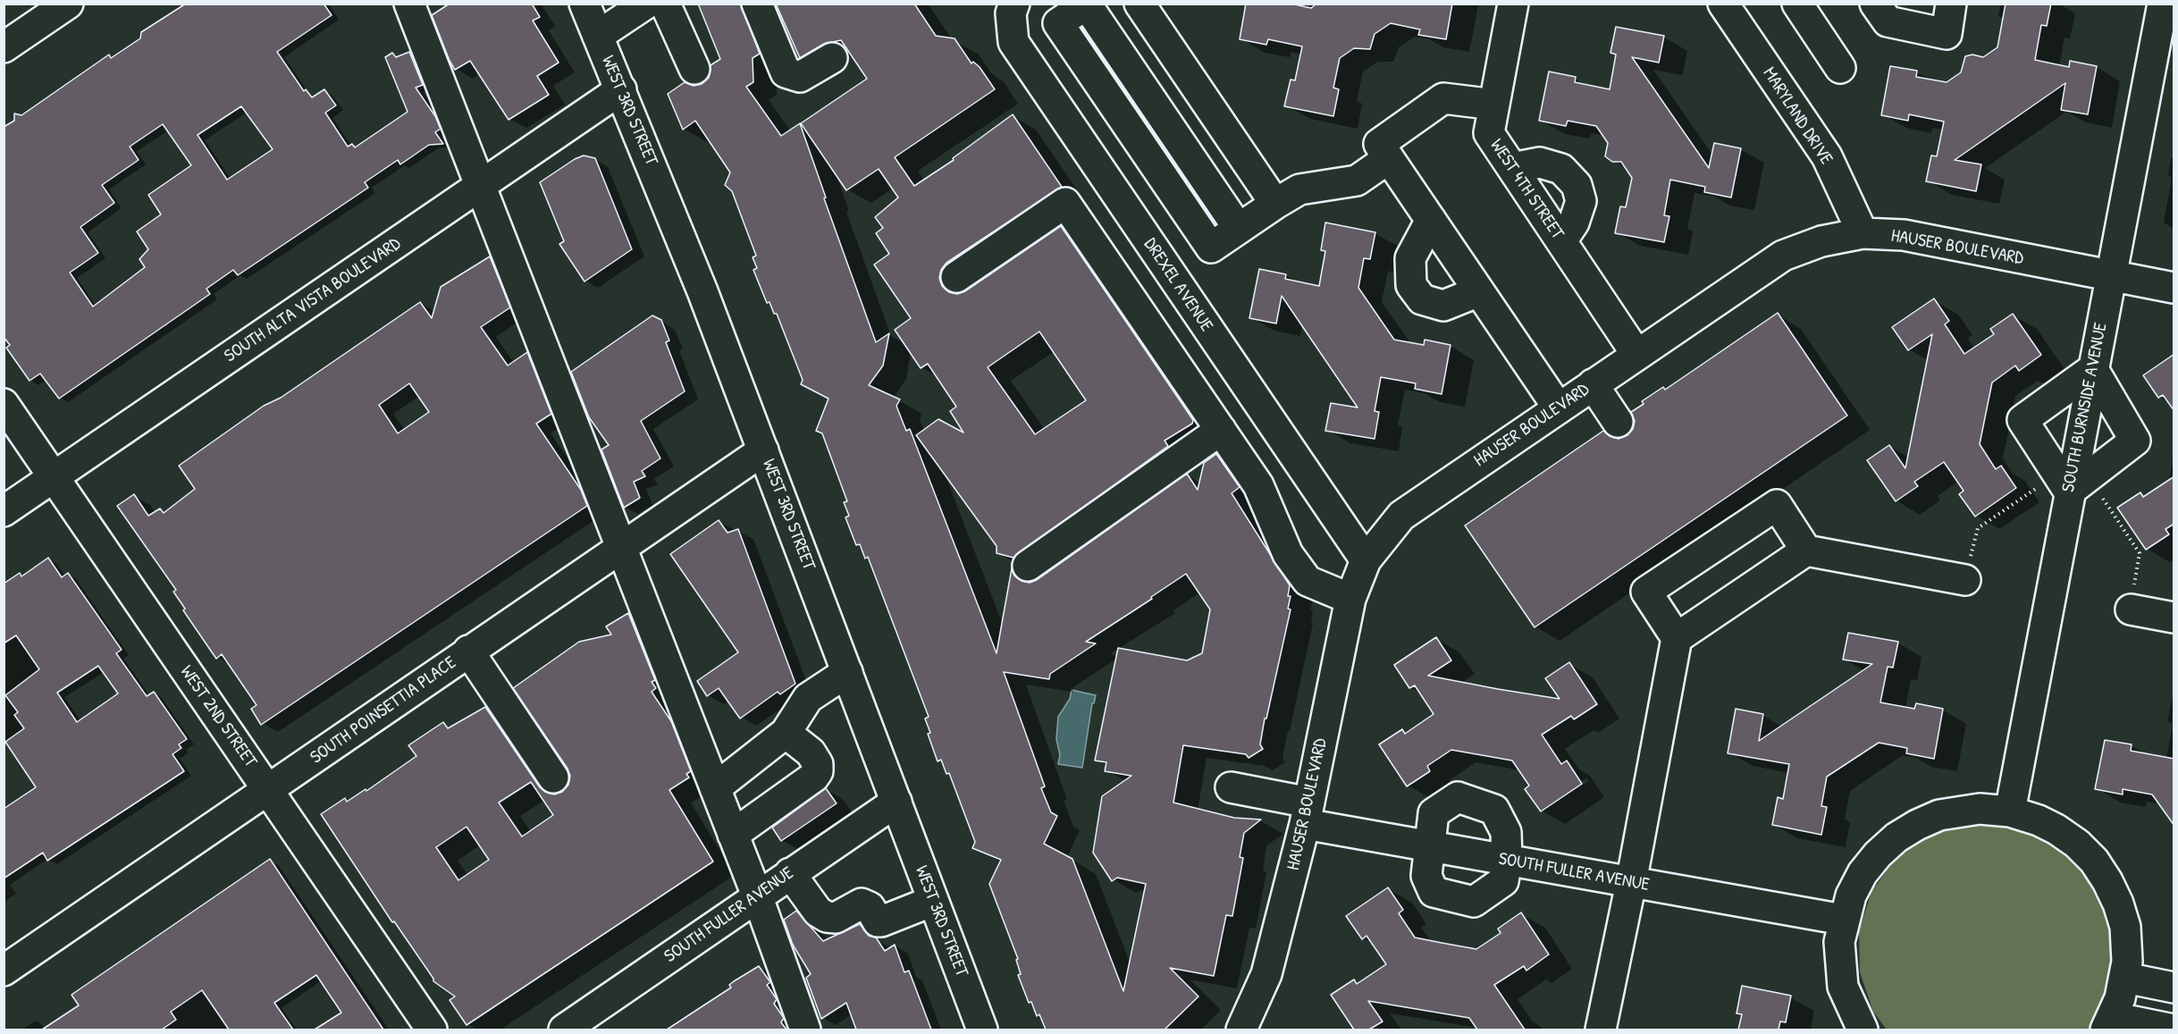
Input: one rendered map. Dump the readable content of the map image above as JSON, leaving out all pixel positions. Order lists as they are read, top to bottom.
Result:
{
  "streets": {
    "street": [
      "WEST 3RD STREET",
      "MARYLAND DRIVE",
      "WEST 4TH STREET",
      "HAUSER BOULEVARD",
      "DREXEL AVENUE",
      "SOUTH ALTA VISTA BOULEVARD",
      "SOUTH BURNSIDE AVENUE",
      "SOUTH POINSETTIA PLACE",
      "WEST 2ND STREET",
      "SOUTH FULLER AVENUE"
    ]
  },
  "crossings": [
    ["WEST 3RD STREET", "SOUTH ALTA VISTA BOULEVARD"],
    ["WEST 3RD STREET", "SOUTH POINSETTIA PLACE"],
    ["WEST 3RD STREET", "SOUTH FULLER AVENUE"],
    ["MARYLAND DRIVE", "HAUSER BOULEVARD"],
    ["WEST 4TH STREET", "HAUSER BOULEVARD"],
    ["HAUSER BOULEVARD", "DREXEL AVENUE"],
    ["HAUSER BOULEVARD", "SOUTH BURNSIDE AVENUE"],
    ["HAUSER BOULEVARD", "SOUTH FULLER AVENUE"],
    ["SOUTH ALTA VISTA BOULEVARD", "WEST 2ND STREET"],
    ["SOUTH POINSETTIA PLACE", "WEST 2ND STREET"]
  ]
}
